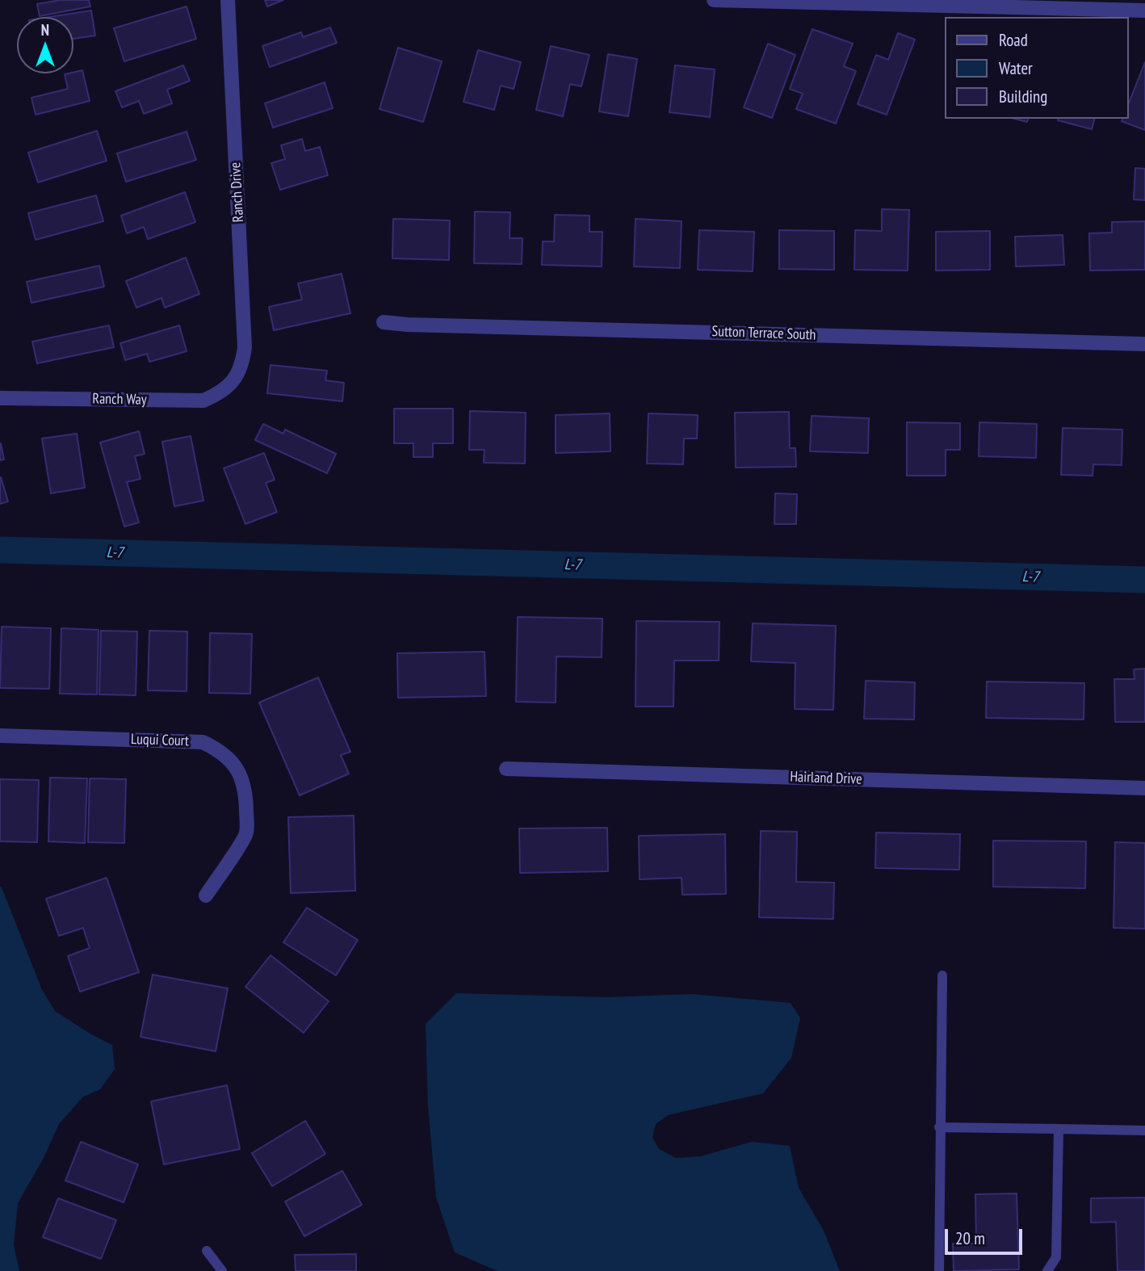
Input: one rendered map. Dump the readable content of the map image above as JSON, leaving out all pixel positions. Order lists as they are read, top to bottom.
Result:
{
  "streets": {
    "street": [
      "Ranch Drive",
      "Sutton Terrace South",
      "Ranch Way",
      "Luqui Court",
      "Hairland Drive"
    ]
  },
  "crossings": [
    ["Ranch Drive", "Ranch Way"]
  ],
  "water": ["L-7"],
  "legend": ["Road", "Water", "Building"],
  "scale_bar": "20 m",
  "north": "top"
}
